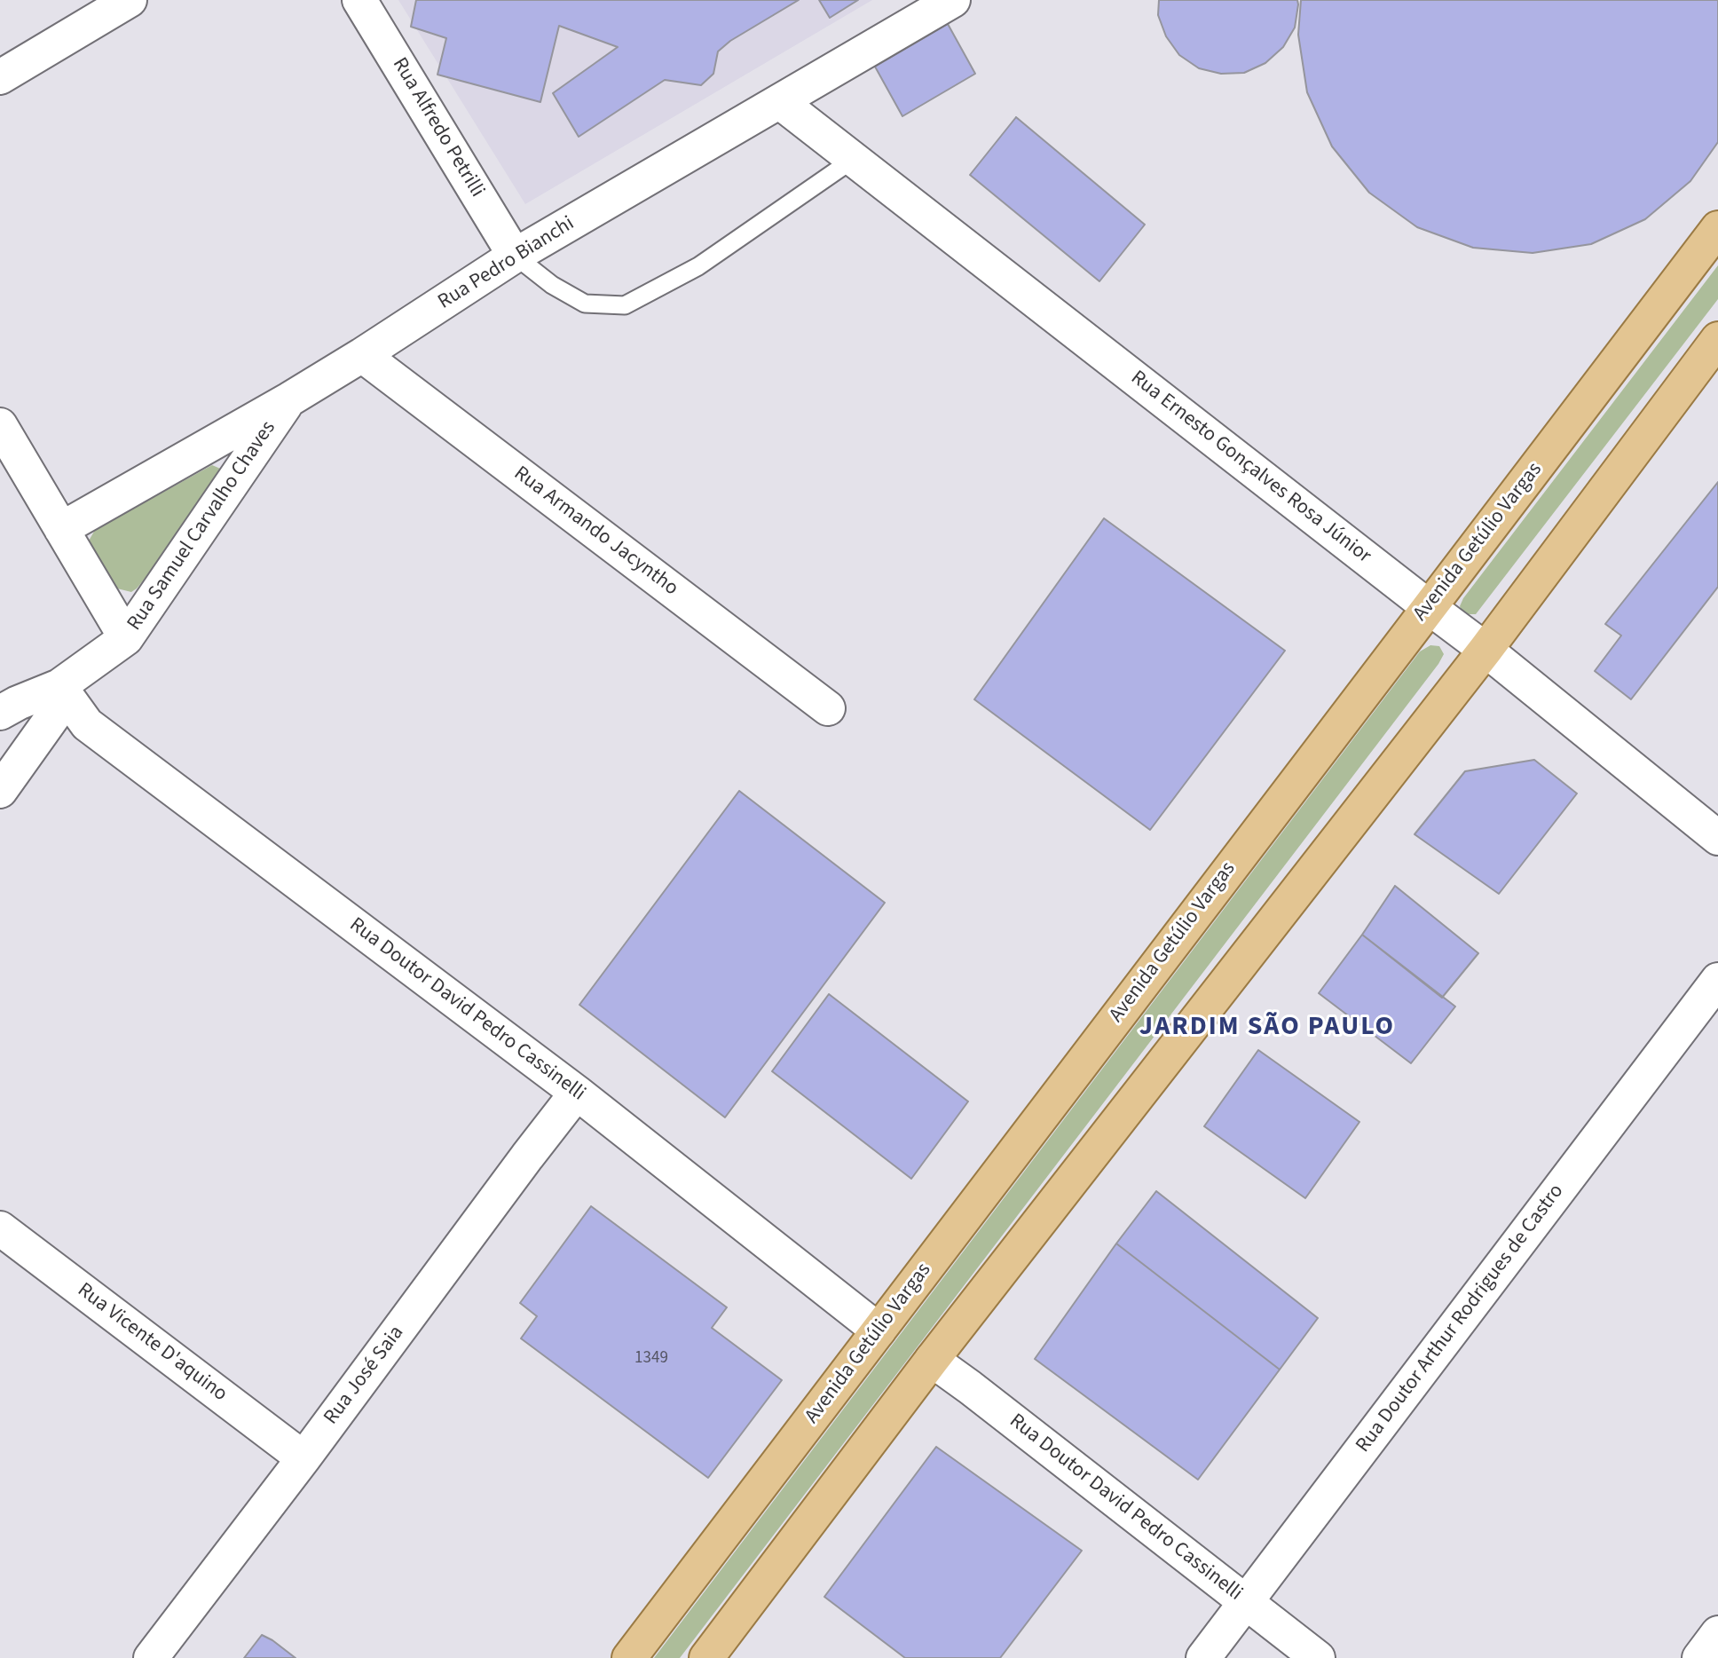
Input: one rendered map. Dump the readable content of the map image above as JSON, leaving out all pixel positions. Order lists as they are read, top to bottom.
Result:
{
  "streets": {
    "main road": ["Avenida Getúlio Vargas"],
    "street": [
      "Rua Alfredo Petrilli",
      "Rua Pedro Bianchi",
      "Rua Ernesto Gonçalves Rosa Júnior",
      "Rua Samuel Carvalho Chaves",
      "Rua Armando Jacyntho",
      "Rua Doutor David Pedro Cassinelli",
      "Rua Doutor Arthur Rodrigues de Castro",
      "Rua Vicente D'aquino",
      "Rua José Saia"
    ]
  },
  "crossings": [
    ["Rua Alfredo Petrilli", "Rua Pedro Bianchi"],
    ["Rua Pedro Bianchi", "Rua Ernesto Gonçalves Rosa Júnior"],
    ["Rua Pedro Bianchi", "Rua Samuel Carvalho Chaves"],
    ["Rua Pedro Bianchi", "Rua Armando Jacyntho"],
    ["Rua Ernesto Gonçalves Rosa Júnior", "Avenida Getúlio Vargas"],
    ["Rua Samuel Carvalho Chaves", "Rua Doutor David Pedro Cassinelli"],
    ["Avenida Getúlio Vargas", "Rua Doutor David Pedro Cassinelli"],
    ["Rua Doutor David Pedro Cassinelli", "Rua Doutor Arthur Rodrigues de Castro"],
    ["Rua Doutor David Pedro Cassinelli", "Rua José Saia"],
    ["Rua Vicente D'aquino", "Rua José Saia"]
  ],
  "districts": ["JARDIM SÃO PAULO"],
  "house_numbers": ["1349"]
}
